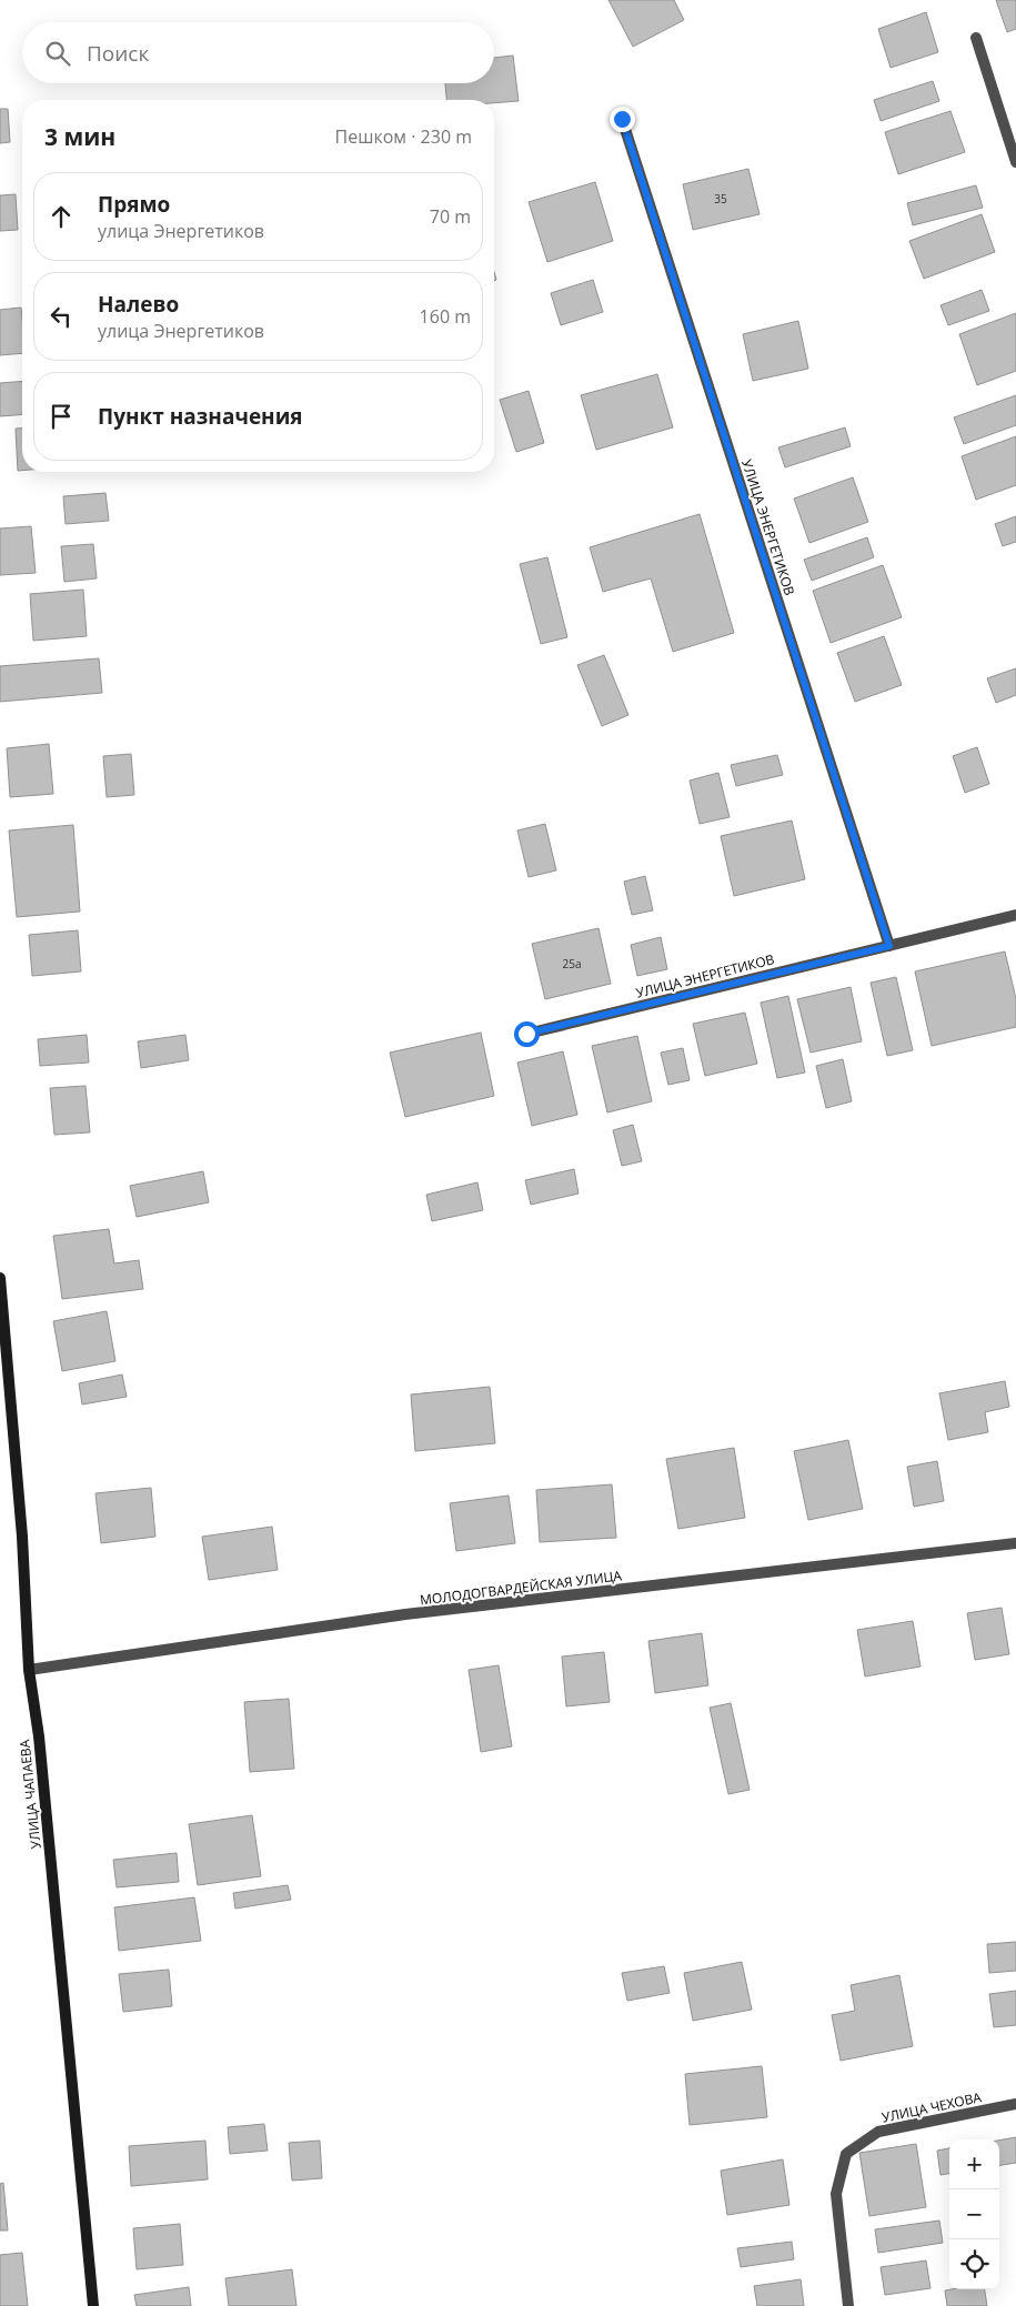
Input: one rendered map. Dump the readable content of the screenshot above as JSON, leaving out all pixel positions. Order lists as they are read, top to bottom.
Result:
{
  "streets": {
    "main road": ["УЛИЦА ЧАПАЕВА"],
    "street": ["УЛИЦА ЭНЕРГЕТИКОВ", "МОЛОДОГВАРДЕЙСКАЯ УЛИЦА", "УЛИЦА ЧЕХОВА"]
  },
  "crossings": [
    ["МОЛОДОГВАРДЕЙСКАЯ УЛИЦА", "УЛИЦА ЧАПАЕВА"]
  ],
  "house_numbers": ["35", "25а"],
  "page": {
    "search": "Поиск",
    "heading": ["3 мин", "Пешком · 230 m"],
    "list": [
      ["Прямо", "улица Энергетиков", "70 m"],
      ["Налево", "улица Энергетиков", "160 m"],
      "Пункт назначения"
    ],
    "map_buttons": ["+", "−"]
  }
}
